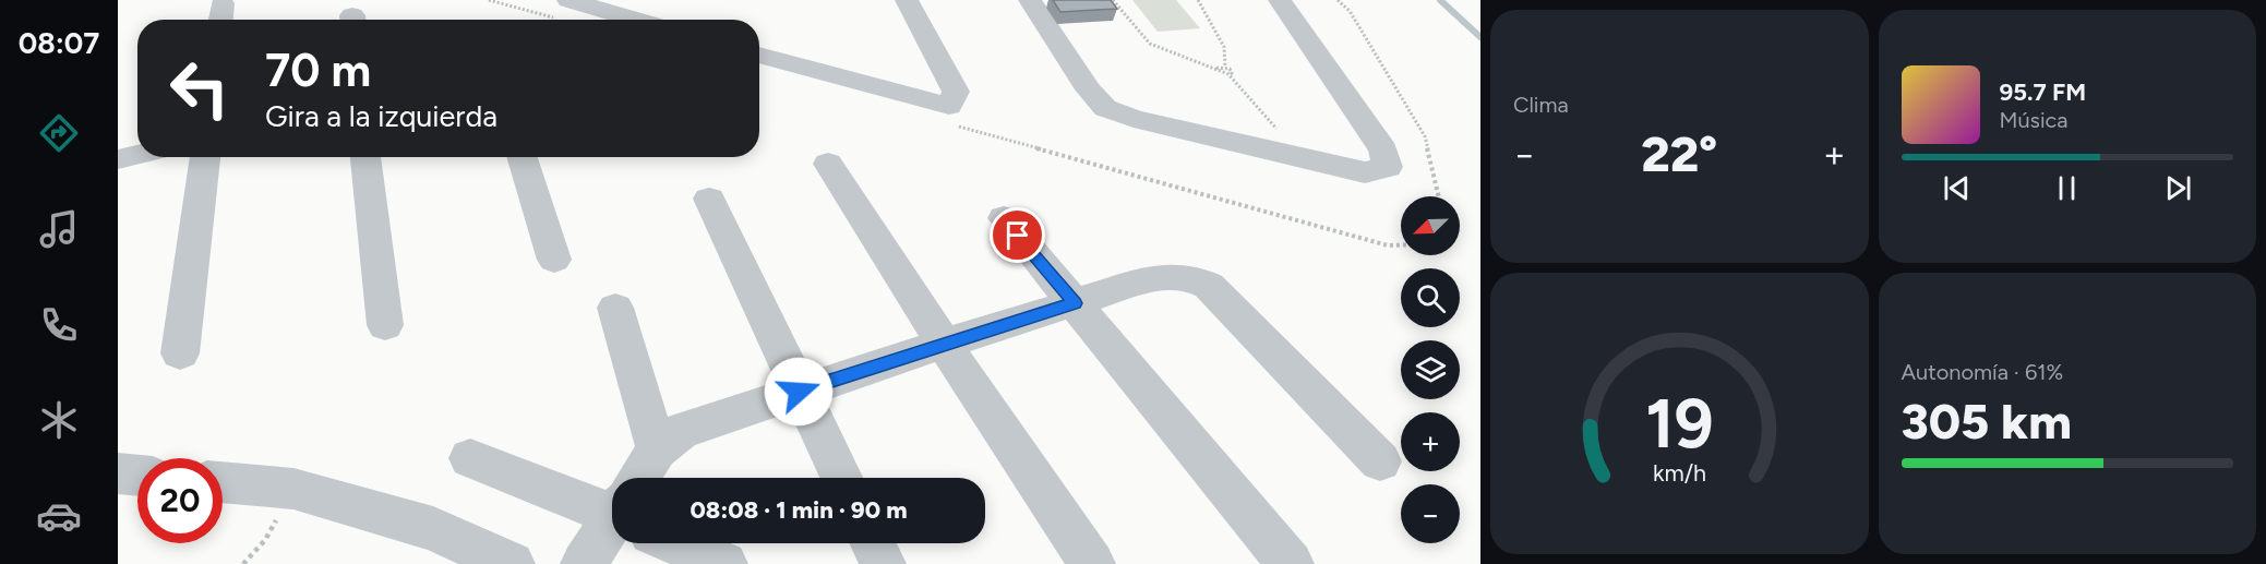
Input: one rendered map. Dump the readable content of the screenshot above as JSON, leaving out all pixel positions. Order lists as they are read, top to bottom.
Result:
{
  "north": "bottom left",
  "page": {
    "tabs": "08:07",
    "tile": [
      "Clima",
      ["Autonomía · 61%", "305 km"]
    ],
    "turn": ["70 m", "Gira a la izquierda"],
    "song": ["95.7 FM", "Música"],
    "heat": ["−", "22°", "+"],
    "map_buttons": ["+", "−"],
    "limit": "20",
    "trip": "08:08 · 1 min · 90 m",
    "gauge": ["19", "km/h"]
  }
}
